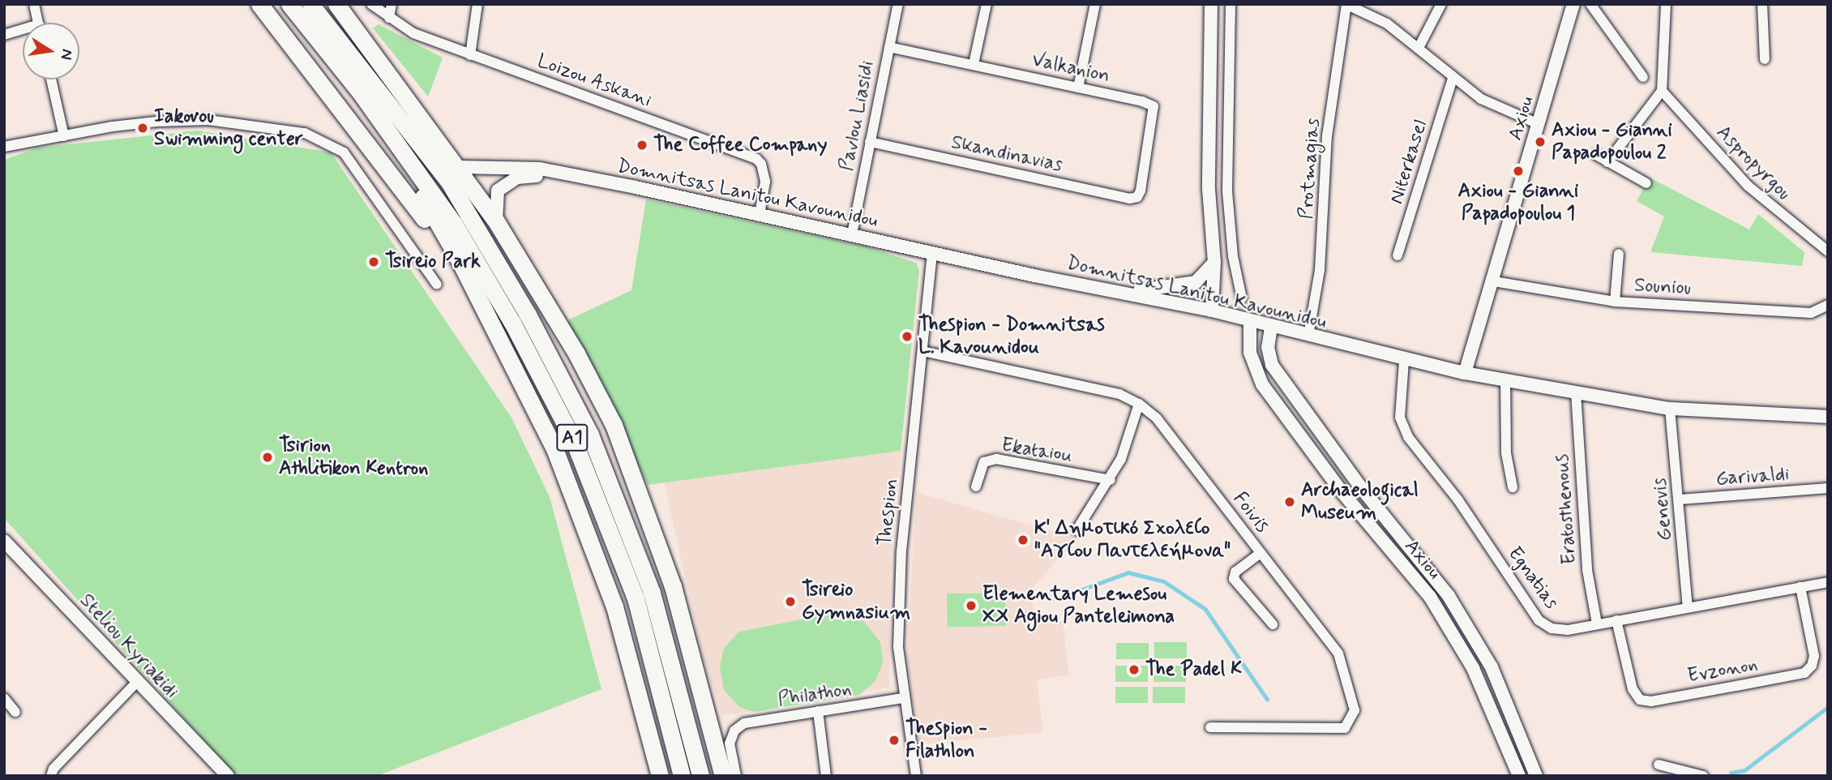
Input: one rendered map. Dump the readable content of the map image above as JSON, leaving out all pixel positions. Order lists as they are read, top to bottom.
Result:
{
  "streets": {
    "highway": ["A1"],
    "street": [
      "Valkanion",
      "Loizou Askani",
      "Pavlou Liasidi",
      "Axiou",
      "Skandinavias",
      "Niterkasel",
      "Aspropyrgou",
      "Protmagias",
      "Domnitsas Lanitou Kavounidou",
      "Souniou",
      "Ekataiou",
      "Garivaldi",
      "Eratosthenous",
      "Genevis",
      "Thespion",
      "Foivis",
      "Egnatias",
      "Steliou Kyriakidi",
      "Evzonon",
      "Philathon"
    ]
  },
  "crossings": [
    ["Valkanion", "Pavlou Liasidi"],
    ["Valkanion", "Skandinavias"],
    ["Loizou Askani", "Domnitsas Lanitou Kavounidou"],
    ["Pavlou Liasidi", "Skandinavias"],
    ["Pavlou Liasidi", "Domnitsas Lanitou Kavounidou"],
    ["Axiou", "Domnitsas Lanitou Kavounidou"],
    ["Axiou", "Souniou"],
    ["Protmagias", "Domnitsas Lanitou Kavounidou"],
    ["Domnitsas Lanitou Kavounidou", "A1"],
    ["Domnitsas Lanitou Kavounidou", "Eratosthenous"],
    ["Domnitsas Lanitou Kavounidou", "Genevis"],
    ["Domnitsas Lanitou Kavounidou", "Thespion"],
    ["Domnitsas Lanitou Kavounidou", "Egnatias"],
    ["Garivaldi", "Genevis"],
    ["Eratosthenous", "Egnatias"],
    ["Genevis", "Egnatias"],
    ["Thespion", "Foivis"],
    ["Thespion", "Philathon"],
    ["Egnatias", "Evzonon"]
  ],
  "places": [
    "Iakovou Swimming center",
    "Axiou - Gianni Papadopoulou 2",
    "The Coffee Company",
    "Axiou - Gianni Papadopoulou 1",
    "Tsireio Park",
    "Thespion - Domnitsas L. Kavounidou",
    "Tsirion Athlitikon Kentron",
    "Archaeological Museum",
    "Κ' Δημοτικό Σχολείο \"Αγίου Παντελεήμονα\"",
    "Tsireio Gymnasium",
    "Elementary Lemesou XX Agiou Panteleimona",
    "The Padel K",
    "Thespion - Filathlon"
  ],
  "north": "right"
}
